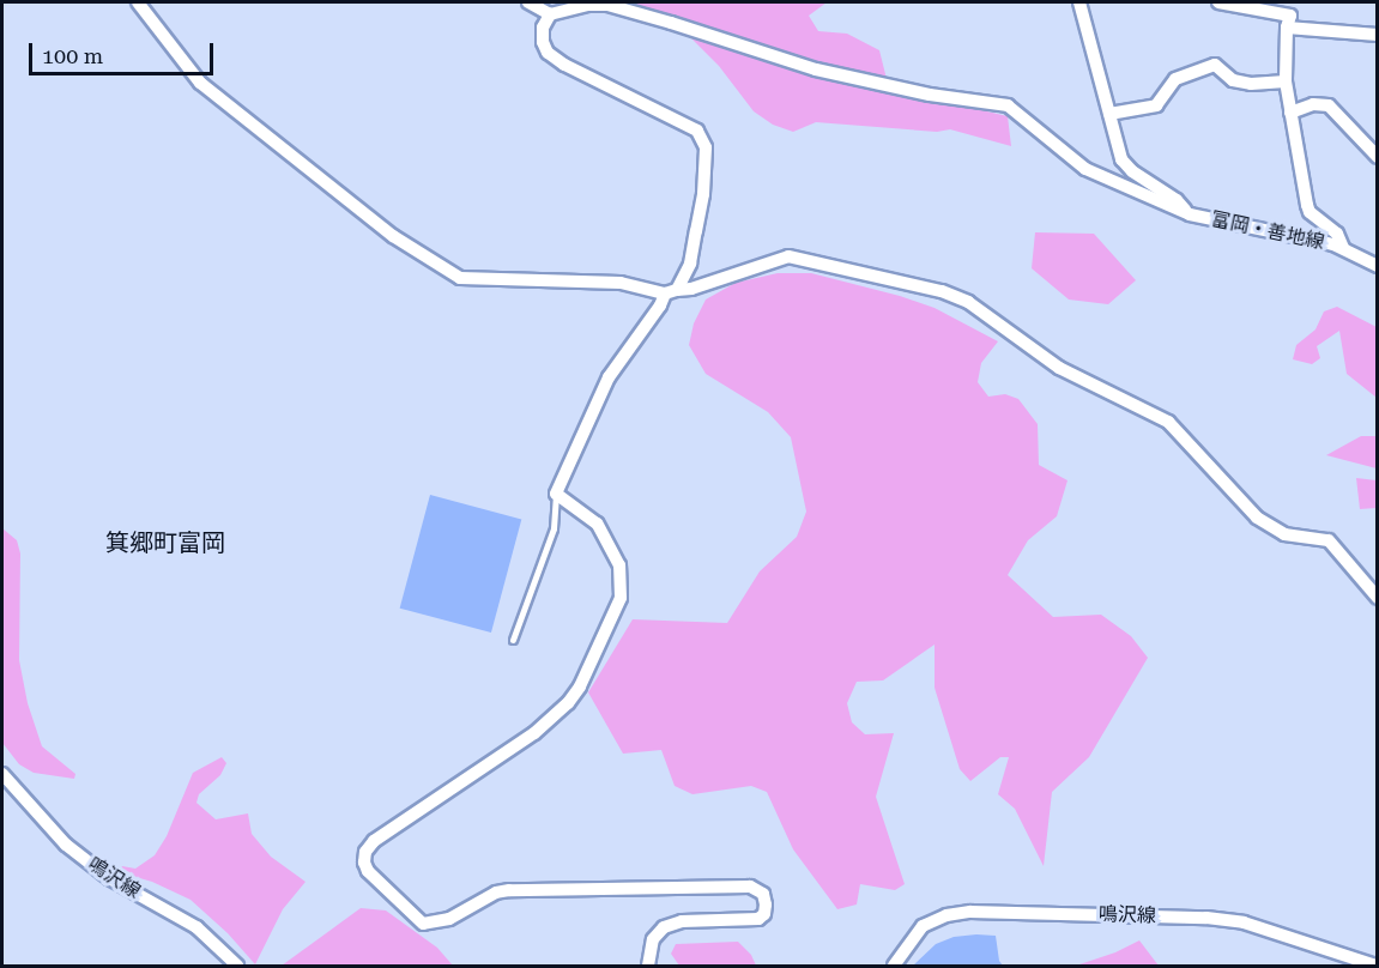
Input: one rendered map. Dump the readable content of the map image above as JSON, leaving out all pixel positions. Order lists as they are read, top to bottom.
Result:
{
  "streets": {
    "street": ["富岡・善地線", "鳴沢線"]
  },
  "districts": ["箕郷町富岡"],
  "scale_bar": "100 m"
}
